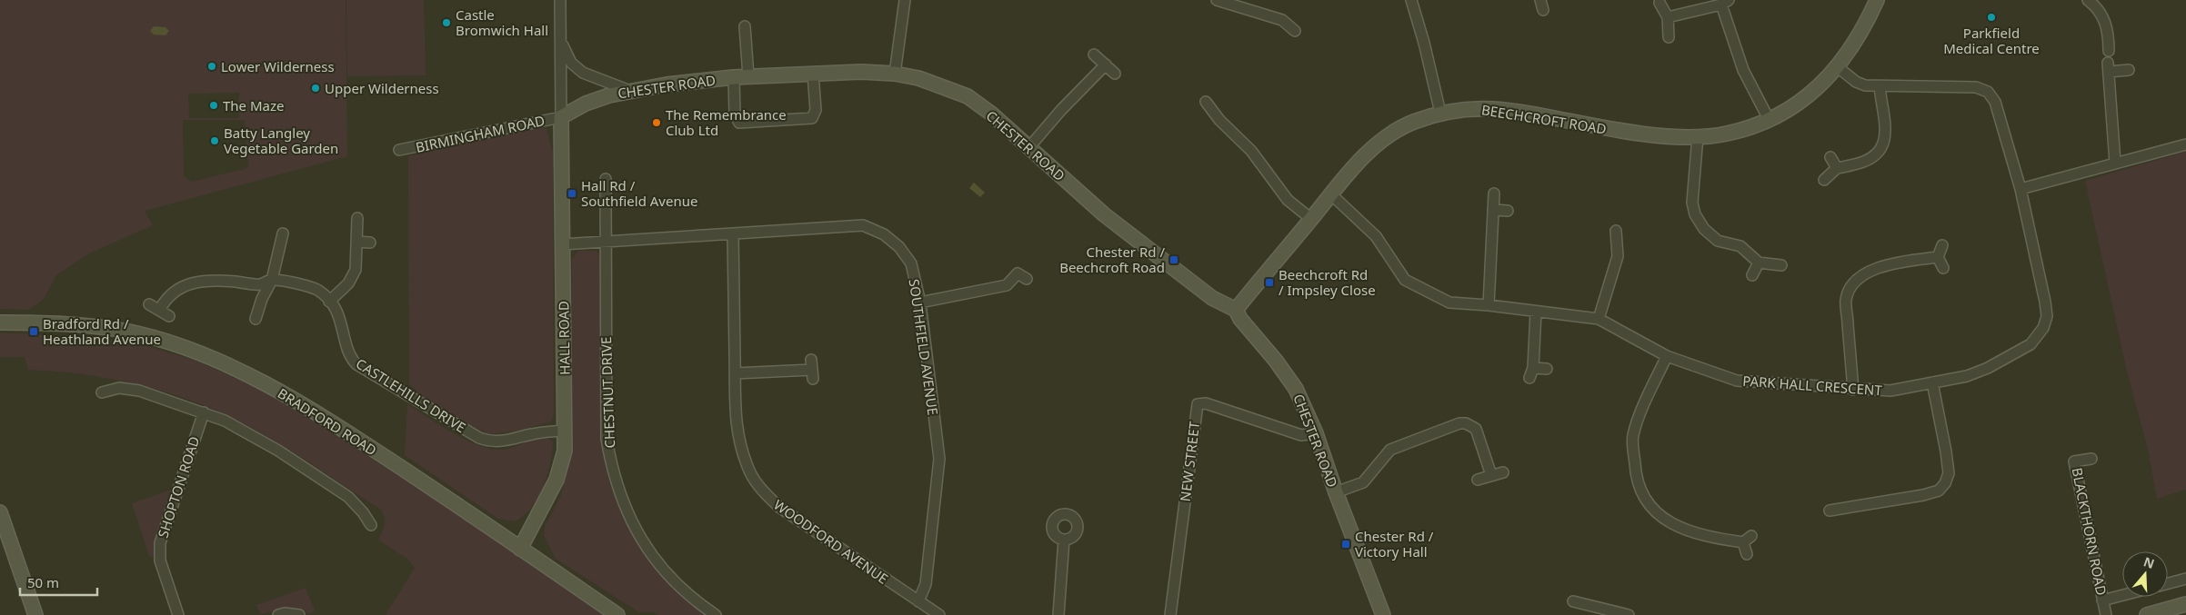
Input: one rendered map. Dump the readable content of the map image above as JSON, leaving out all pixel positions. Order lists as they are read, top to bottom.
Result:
{
  "streets": {
    "main road": [
      "CHESTER ROAD",
      "BEECHCROFT ROAD",
      "HALL ROAD",
      "BRADFORD ROAD"
    ],
    "street": [
      "BIRMINGHAM ROAD",
      "SOUTHFIELD AVENUE",
      "PARK HALL CRESCENT",
      "CHESTNUT DRIVE",
      "CASTLEHILLS DRIVE",
      "NEW STREET",
      "SHOPTON ROAD",
      "BLACKTHORN ROAD",
      "WOODFORD AVENUE"
    ]
  },
  "crossings": [
    ["CHESTER ROAD", "BEECHCROFT ROAD"],
    ["CHESTER ROAD", "BIRMINGHAM ROAD"],
    ["CHESTER ROAD", "HALL ROAD"],
    ["CHESTER ROAD", "NEW STREET"],
    ["BEECHCROFT ROAD", "PARK HALL CRESCENT"],
    ["BIRMINGHAM ROAD", "HALL ROAD"],
    ["HALL ROAD", "SOUTHFIELD AVENUE"],
    ["HALL ROAD", "CASTLEHILLS DRIVE"],
    ["HALL ROAD", "BRADFORD ROAD"],
    ["SOUTHFIELD AVENUE", "CHESTNUT DRIVE"],
    ["SOUTHFIELD AVENUE", "WOODFORD AVENUE"]
  ],
  "places": {
    "other": [
      "Parkfield Medical Centre",
      "Castle Bromwich Hall",
      "Lower Wilderness",
      "Upper Wilderness",
      "The Maze",
      "The Remembrance Club Ltd",
      "Batty Langley Vegetable Garden"
    ],
    "transit": [
      "Hall Rd / Southfield Avenue",
      "Chester Rd / Beechcroft Road",
      "Beechcroft Rd / Impsley Close",
      "Bradford Rd / Heathland Avenue",
      "Chester Rd / Victory Hall"
    ]
  },
  "scale_bar": "50 m",
  "north": "top"
}
